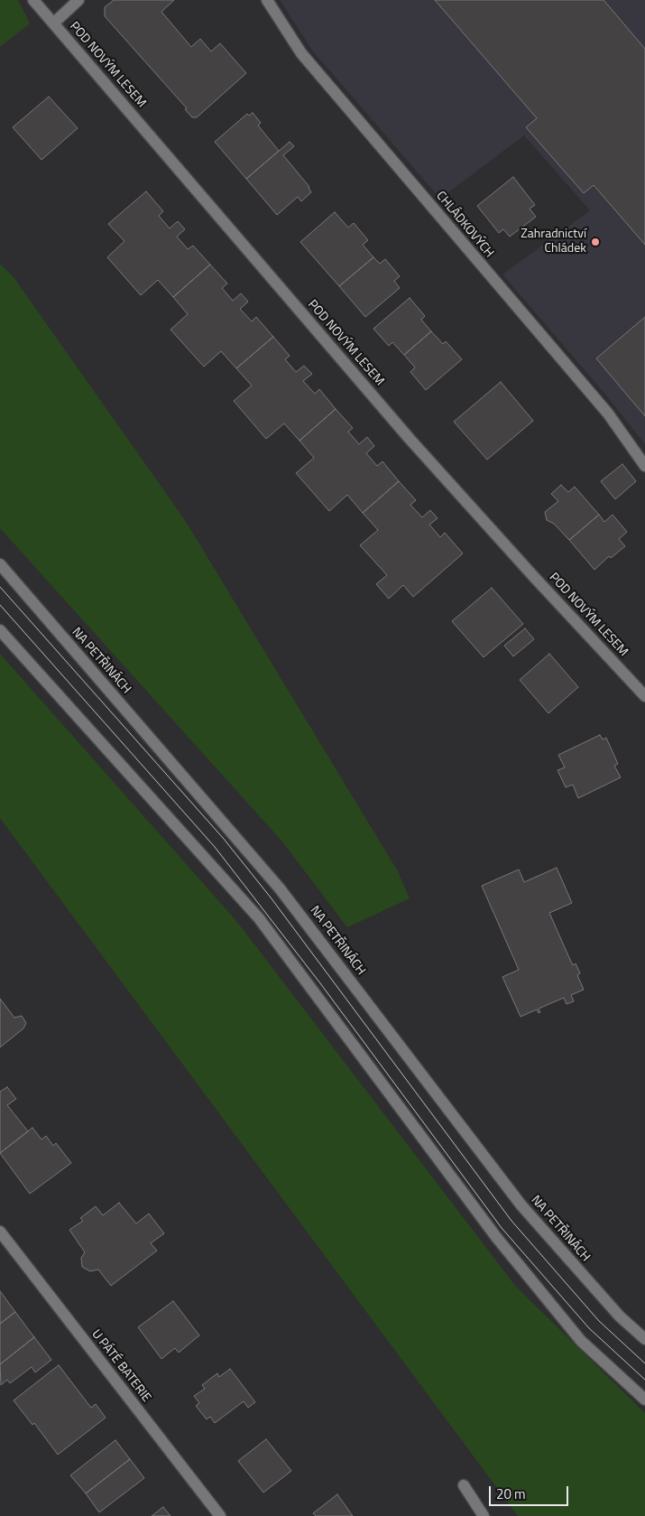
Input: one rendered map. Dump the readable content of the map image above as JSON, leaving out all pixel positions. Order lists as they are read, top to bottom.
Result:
{
  "streets": {
    "street": [
      "POD NOVÝM LESEM",
      "CHLÁDKOVÝCH",
      "NA PETŘINÁCH",
      "U PÁTÉ BATERIE"
    ]
  },
  "places": ["Zahradnictví Chládek"],
  "scale_bar": "20 m"
}
